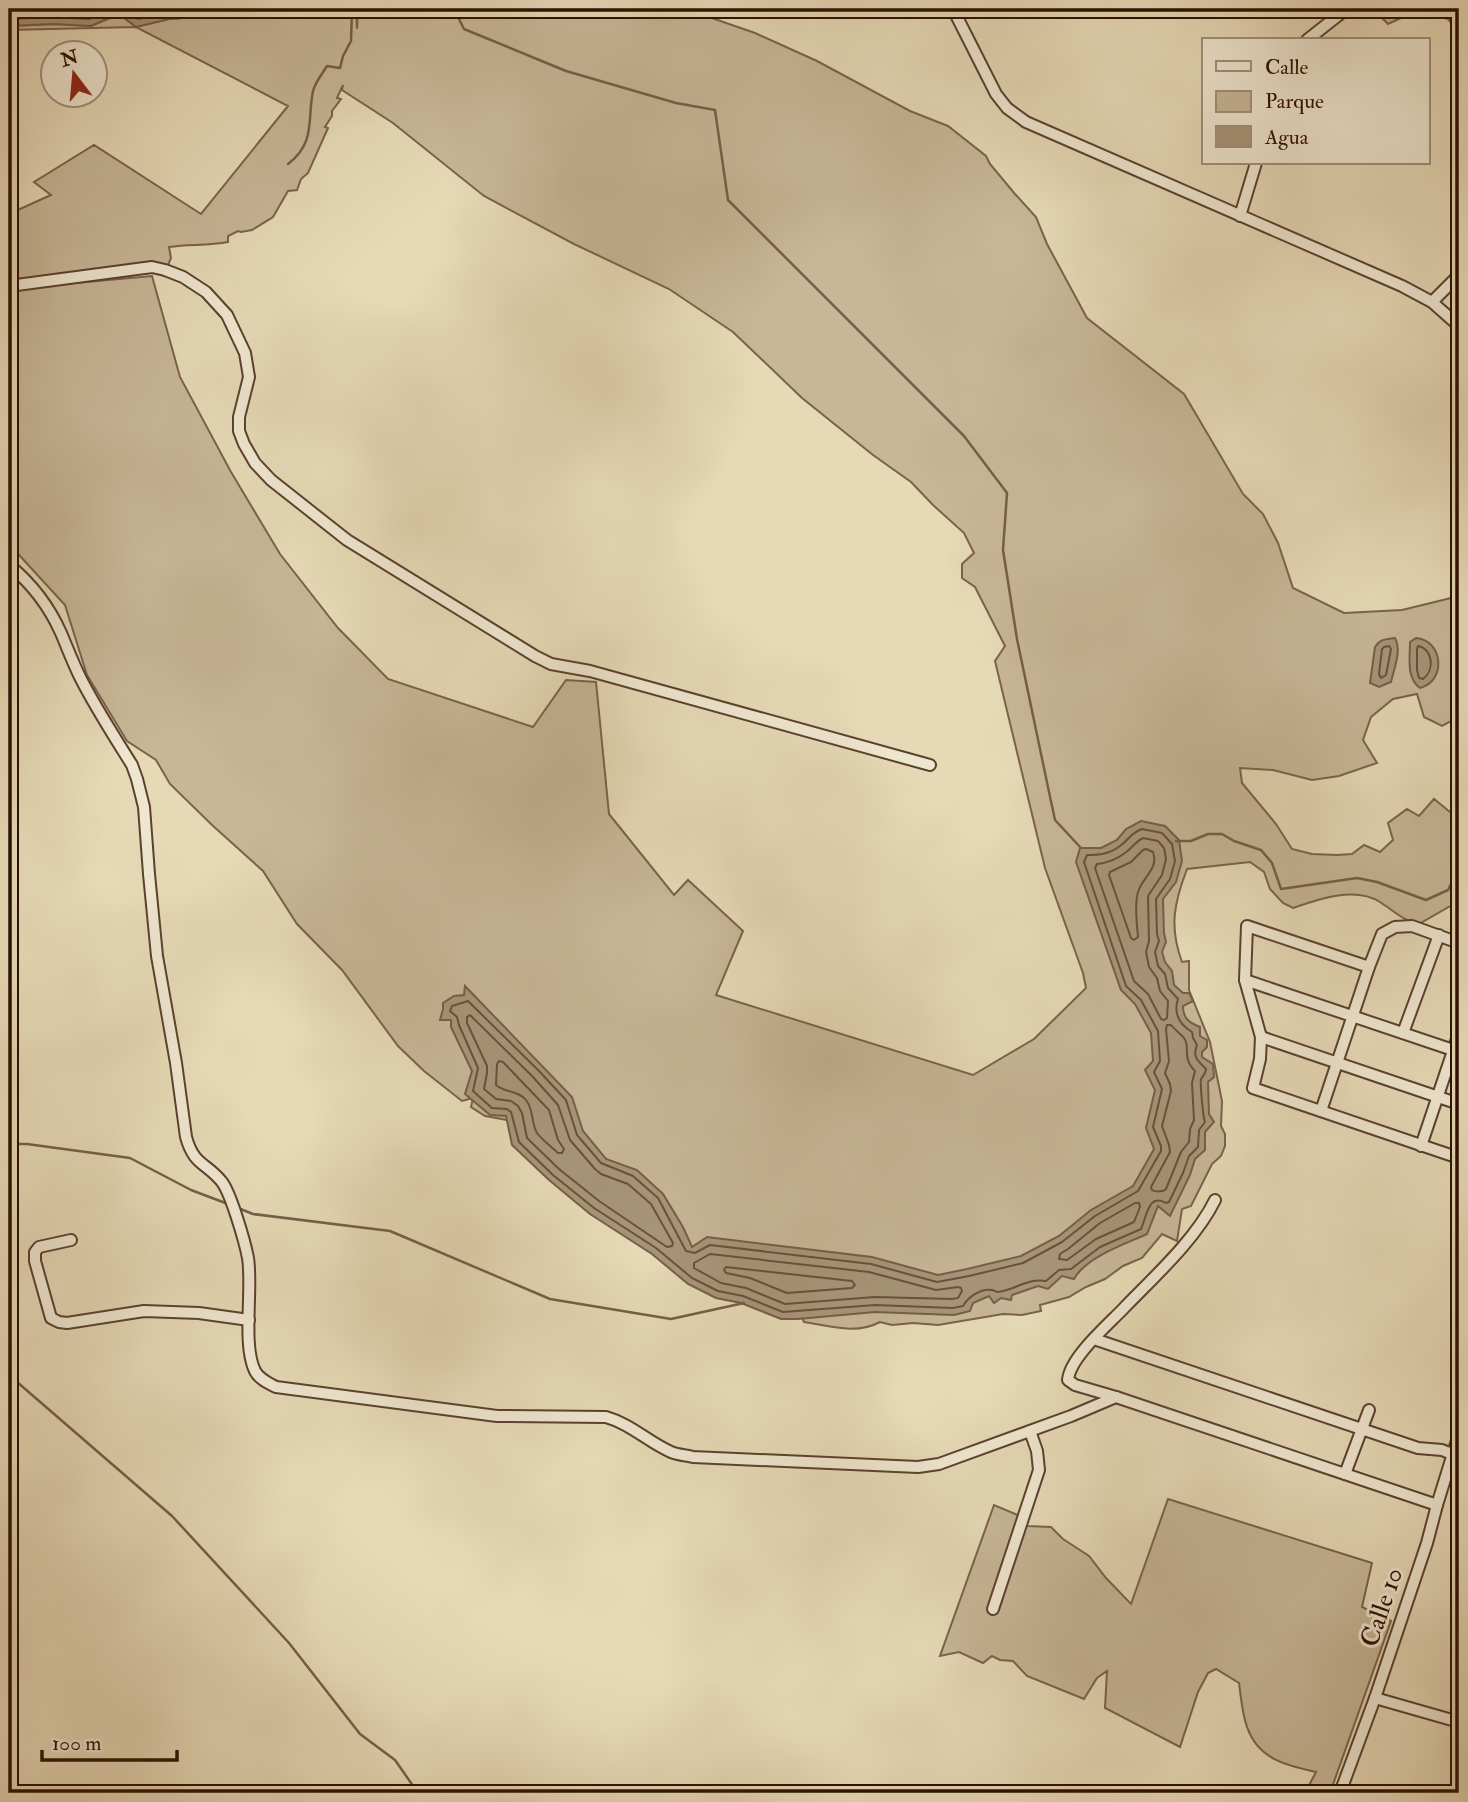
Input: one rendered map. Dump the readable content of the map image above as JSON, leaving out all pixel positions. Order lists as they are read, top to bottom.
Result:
{
  "streets": {
    "street": ["Calle 10"]
  },
  "legend": ["Calle", "Parque", "Agua"],
  "scale_bar": "100 m",
  "north": "top"
}
